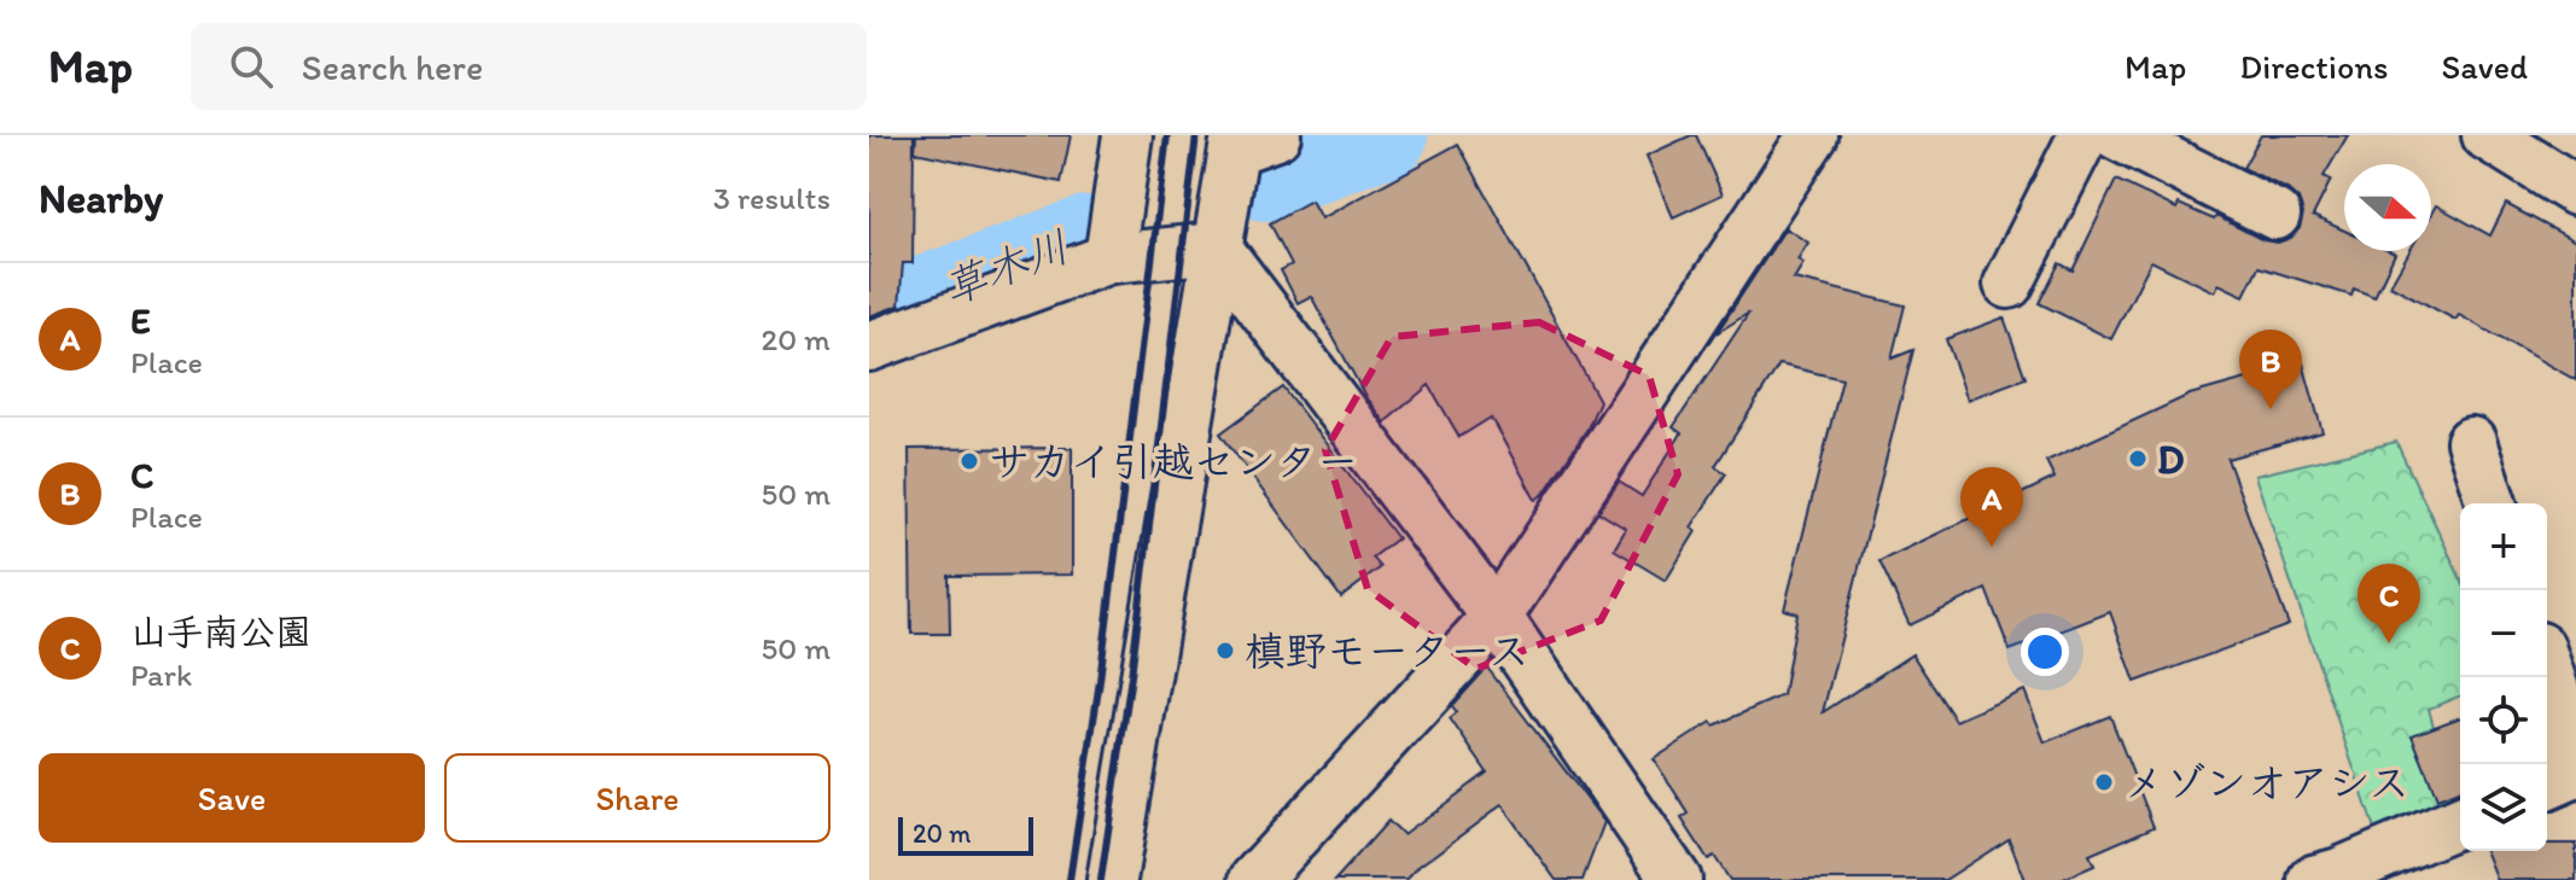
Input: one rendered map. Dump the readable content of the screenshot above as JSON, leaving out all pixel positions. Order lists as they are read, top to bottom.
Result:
{
  "water": ["草木川"],
  "places": [
    "D",
    "サカイ引越センター",
    "槙野モータース",
    "メゾンオアシス"
  ],
  "scale_bar": "20 m",
  "north": "right",
  "page": {
    "header": "Map",
    "search": "Search here",
    "nav": ["Map", "Directions", "Saved"],
    "heading": ["Nearby", "3 results"],
    "list": [
      {
        "mark": "A",
        "name": "E",
        "note": "Place",
        "value": "20 m"
      },
      {
        "mark": "B",
        "name": "C",
        "note": "Place",
        "value": "50 m"
      },
      {
        "mark": "C",
        "name": "山手南公園",
        "note": "Park",
        "value": "50 m"
      }
    ],
    "pins": ["B", "A", "C"],
    "map_buttons": ["+", "−"],
    "buttons": ["Save", "Share"],
    "scale": "20 m"
  }
}
